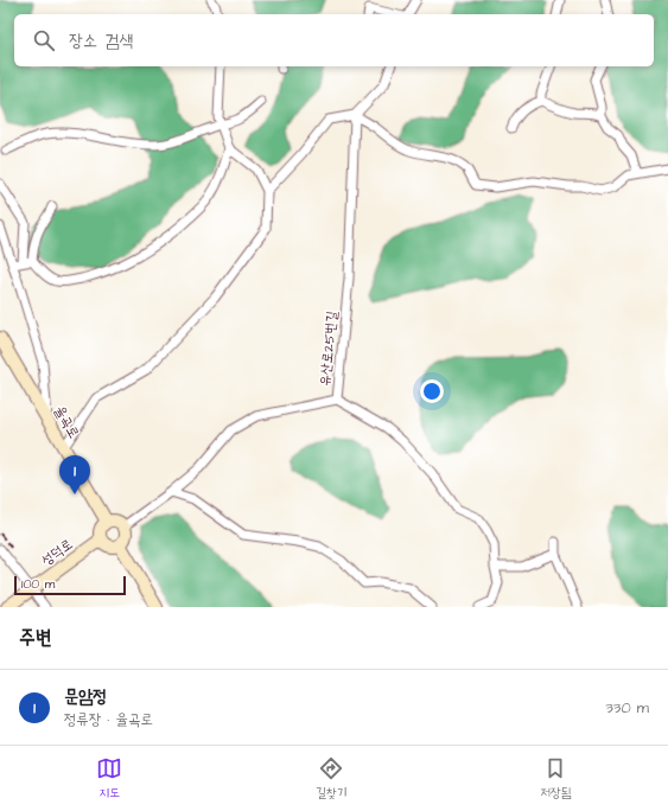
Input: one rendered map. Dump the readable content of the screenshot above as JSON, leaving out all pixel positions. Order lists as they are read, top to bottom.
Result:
{
  "streets": {
    "street": ["유산로25번길", "율곡로", "성덕로"]
  },
  "crossings": [
    ["율곡로", "성덕로"]
  ],
  "scale_bar": "100 m",
  "page": {
    "search": "장소 검색",
    "pins": "1",
    "scale": "100 m",
    "heading": "주변",
    "list": [
      {
        "mark": "1",
        "name": "문암정",
        "note": "정류장 · 율곡로",
        "value": "330 m"
      }
    ],
    "nav": ["지도", "길찾기", "저장됨"]
  }
}
